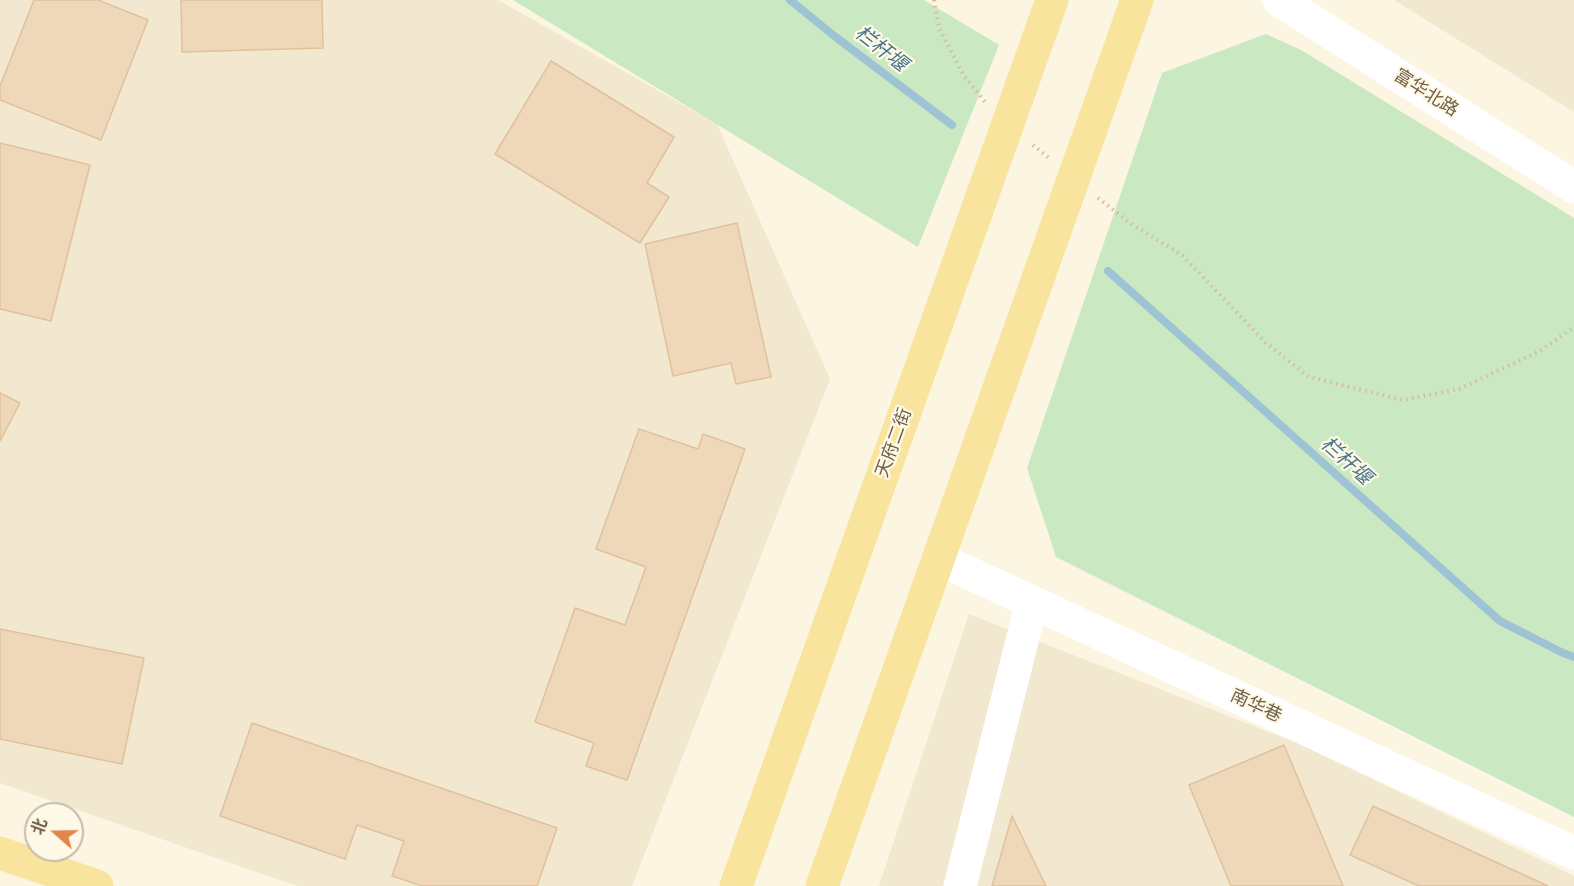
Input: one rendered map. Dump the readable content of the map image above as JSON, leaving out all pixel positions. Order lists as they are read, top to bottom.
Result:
{
  "streets": {
    "main road": ["天府二街"],
    "street": ["富华北路", "南华巷"]
  },
  "water": ["栏杆堰"],
  "north": "left"
}
